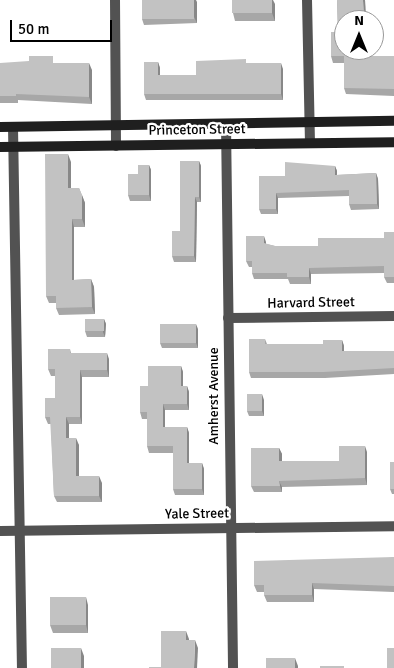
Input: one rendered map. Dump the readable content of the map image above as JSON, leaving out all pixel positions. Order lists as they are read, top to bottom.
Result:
{
  "streets": {
    "main road": ["Princeton Street"],
    "street": ["Harvard Street", "Amherst Avenue", "Yale Street"]
  },
  "crossings": [
    ["Princeton Street", "Amherst Avenue"],
    ["Harvard Street", "Amherst Avenue"],
    ["Amherst Avenue", "Yale Street"]
  ],
  "scale_bar": "50 m",
  "north": "top"
}
